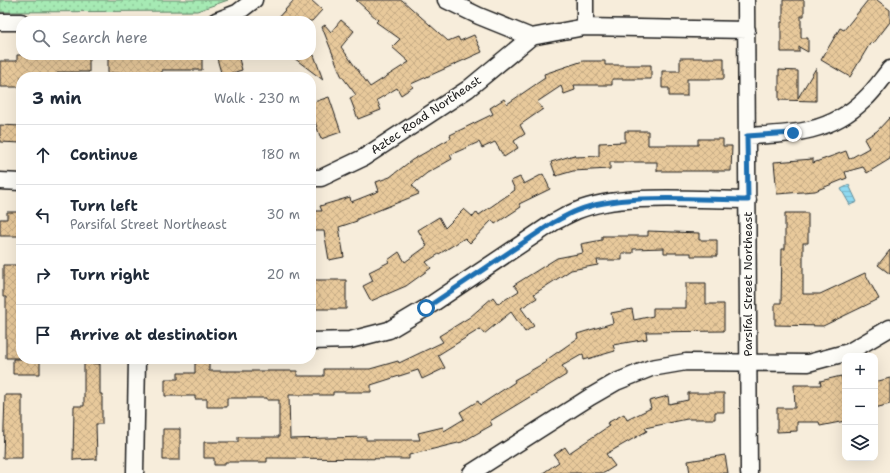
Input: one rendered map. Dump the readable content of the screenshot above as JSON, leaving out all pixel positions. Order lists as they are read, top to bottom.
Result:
{
  "streets": {
    "street": ["Aztec Road Northeast", "Parsifal Street Northeast"]
  },
  "crossings": [
    ["Aztec Road Northeast", "Parsifal Street Northeast"]
  ],
  "page": {
    "search": "Search here",
    "heading": ["3 min", "Walk · 230 m"],
    "list": [
      ["Continue", "180 m"],
      ["Turn left", "Parsifal Street Northeast", "30 m"],
      ["Turn right", "20 m"],
      "Arrive at destination"
    ],
    "map_buttons": ["+", "−"]
  }
}
